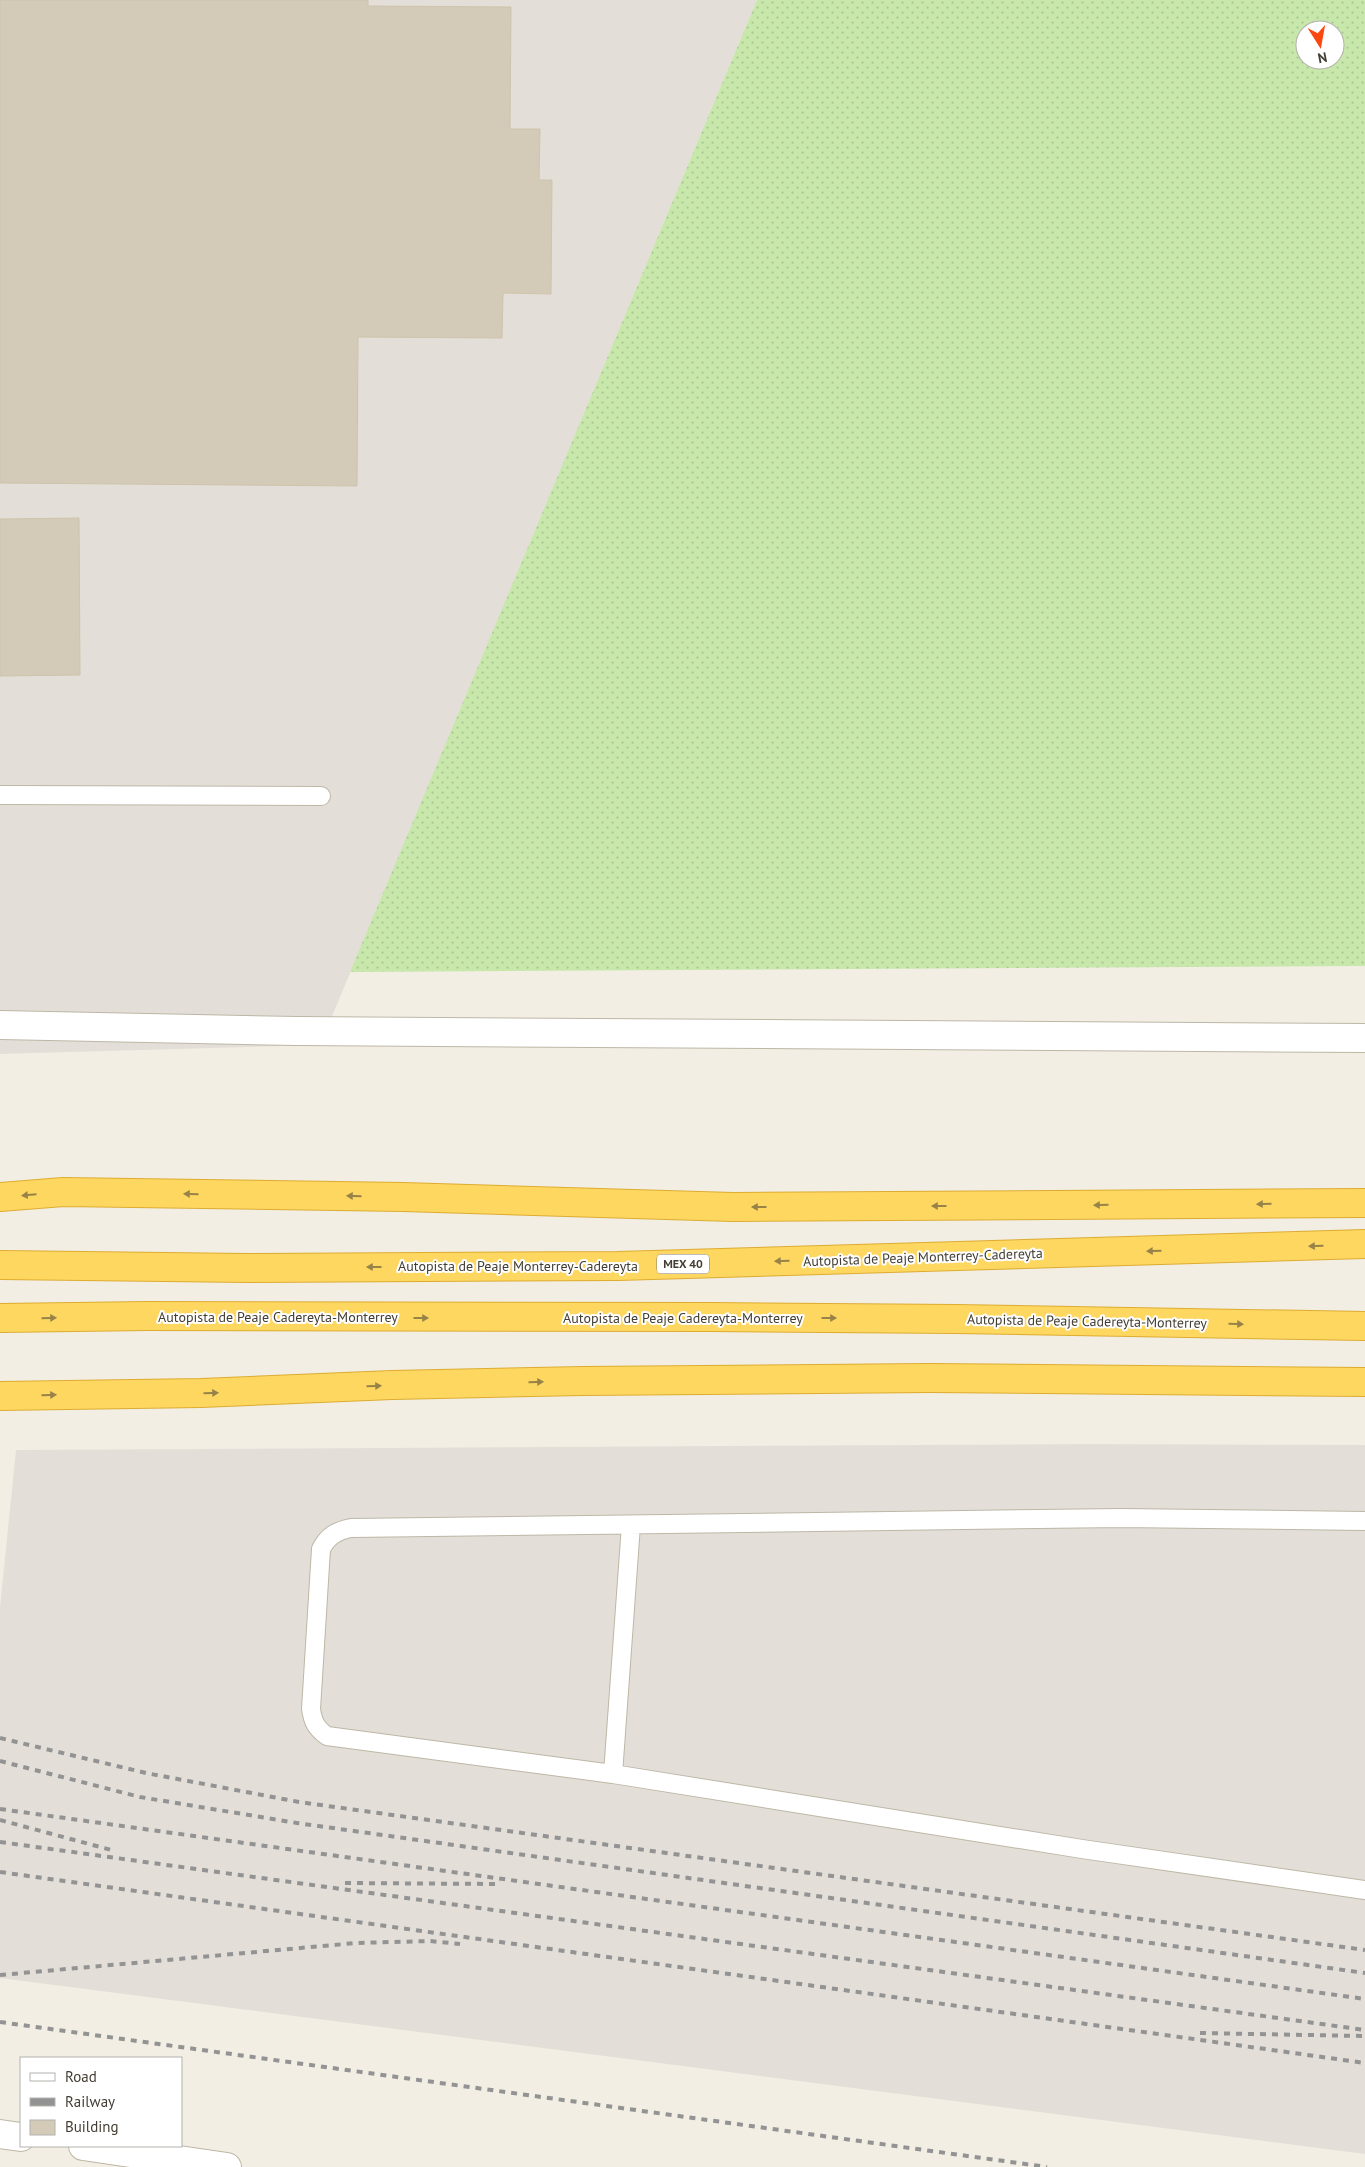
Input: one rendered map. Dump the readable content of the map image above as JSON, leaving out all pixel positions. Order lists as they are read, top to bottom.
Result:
{
  "streets": {
    "highway": ["Autopista de Peaje Monterrey-Cadereyta", "MEX 40", "Autopista de Peaje Cadereyta-Monterrey"]
  },
  "legend": ["Road", "Railway", "Building"],
  "north": "bottom"
}
